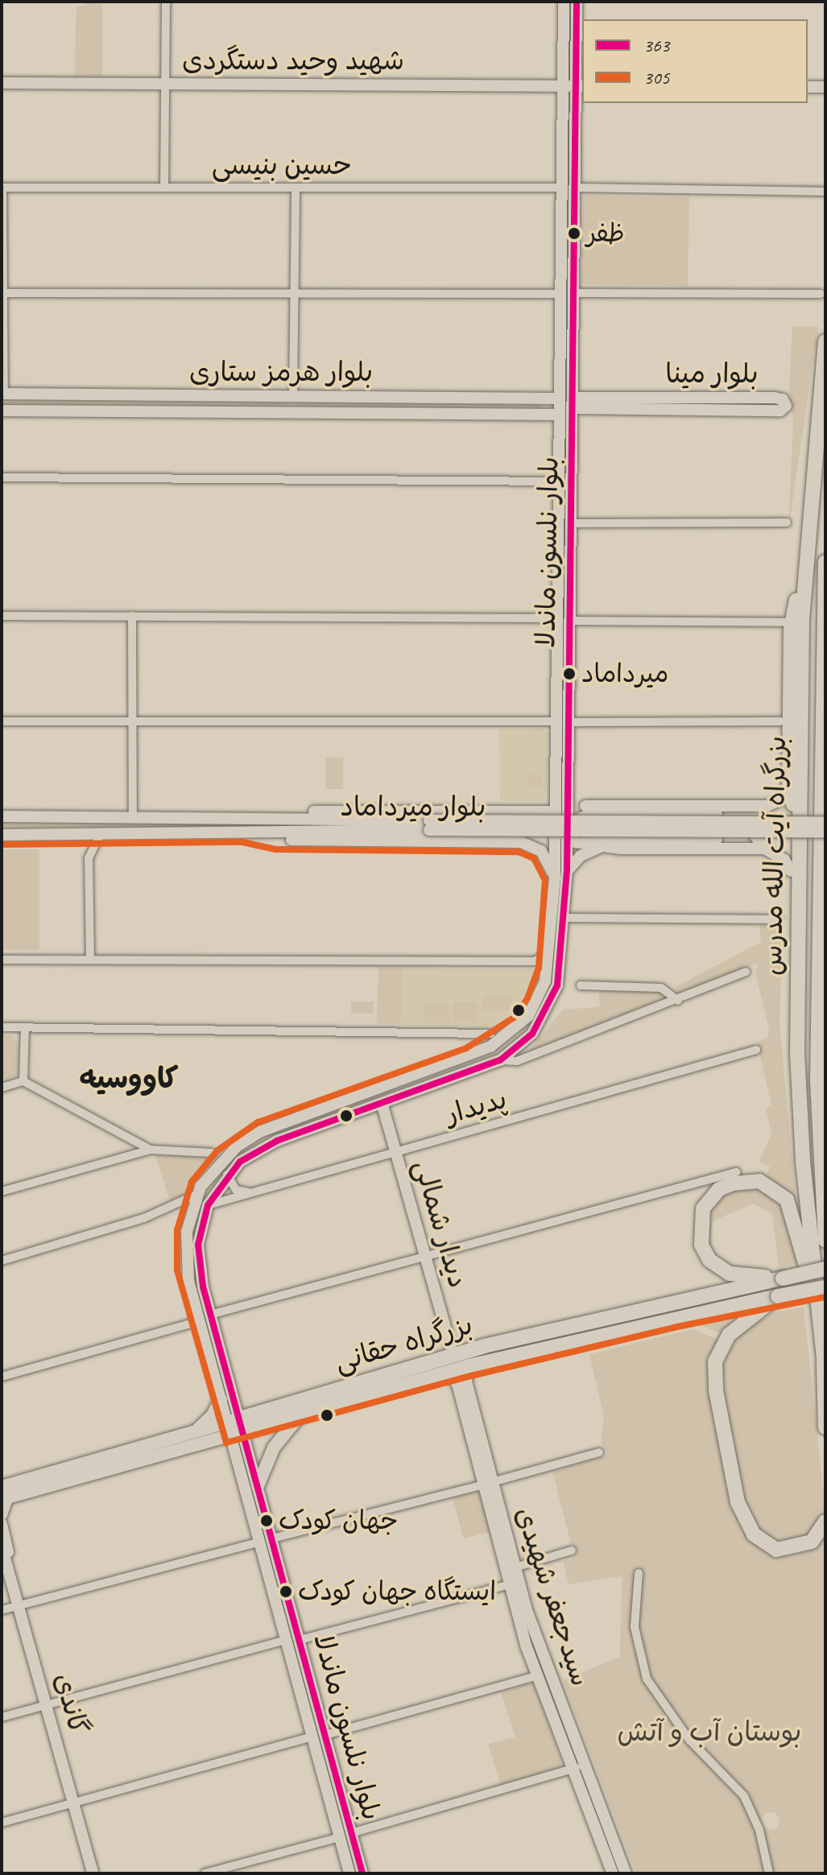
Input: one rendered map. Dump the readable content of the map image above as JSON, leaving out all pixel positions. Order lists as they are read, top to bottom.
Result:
{
  "streets": {
    "highway": ["بزرگراه آیت الله مدرس", "بزرگراه حقانی"],
    "main road": [
      "شهید وحید دستگردی",
      "بلوار هرمز ستاری",
      "بلوار مینا",
      "بلوار نلسون ماندلا",
      "بلوار میرداماد",
      "دیدار شمالی",
      "سیدجعفر شهیدی",
      "گاندی"
    ],
    "street": ["حسین بنیسی", "پدیدار"]
  },
  "crossings": [
    ["شهید وحید دستگردی", "بلوار نلسون ماندلا"],
    ["حسین بنیسی", "بلوار نلسون ماندلا"],
    ["بلوار هرمز ستاری", "بلوار نلسون ماندلا"],
    ["بلوار مینا", "بلوار نلسون ماندلا"],
    ["بلوار نلسون ماندلا", "پدیدار"],
    ["بلوار نلسون ماندلا", "دیدار شمالی"],
    ["بلوار نلسون ماندلا", "بزرگراه حقانی"],
    ["بزرگراه آیت الله مدرس", "بزرگراه حقانی"],
    ["پدیدار", "دیدار شمالی"],
    ["دیدار شمالی", "بزرگراه حقانی"],
    ["بزرگراه حقانی", "سیدجعفر شهیدی"]
  ],
  "districts": ["کاووسیه"],
  "parks": ["بوستان آب و آتش"],
  "places": [
    "ظفر",
    "میرداماد",
    "جهان کودک",
    "ایستگاه جهان کودک"
  ],
  "lines": ["transit line 363", "transit line 305"],
  "legend": ["363", "305"]
}
